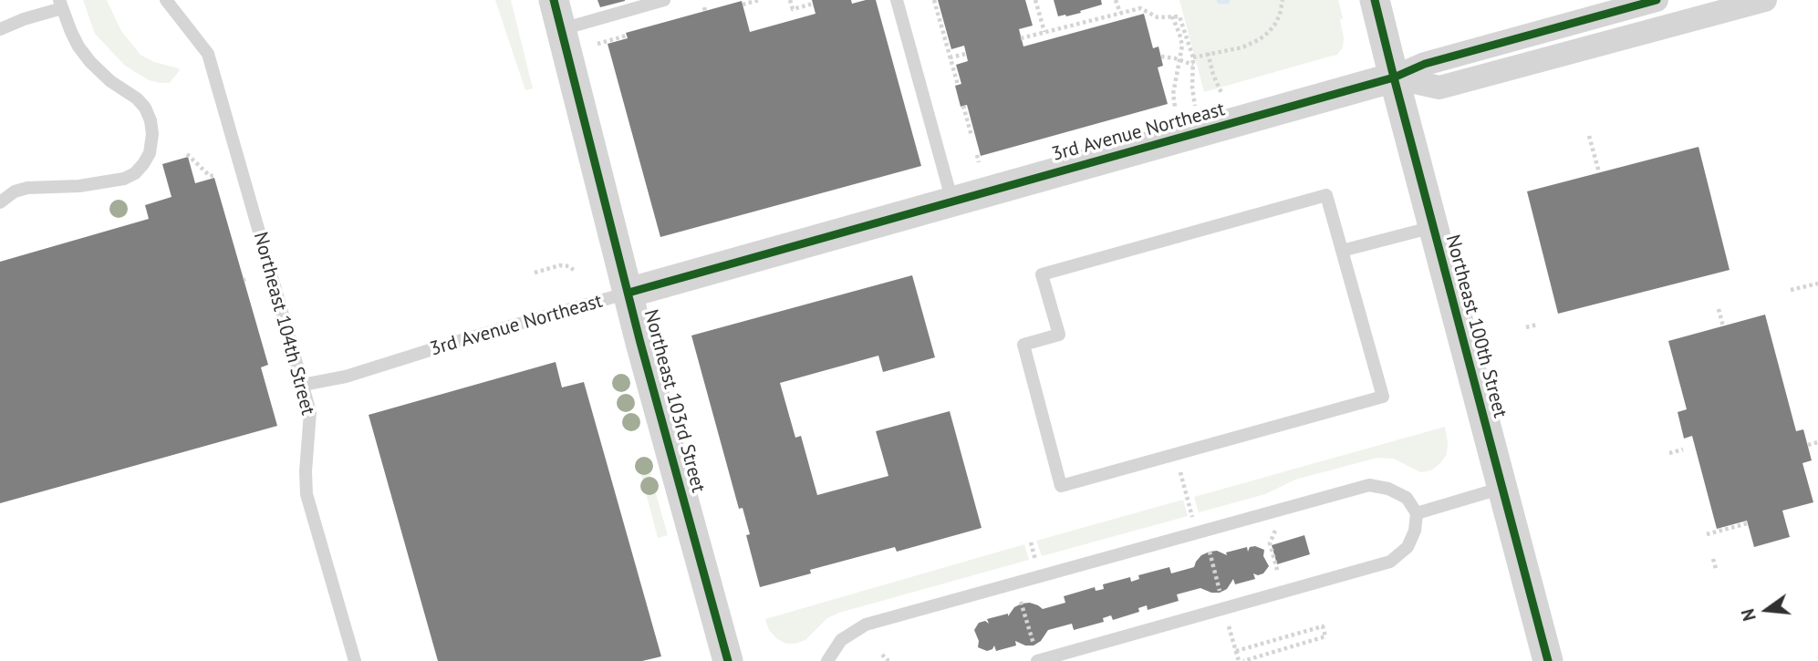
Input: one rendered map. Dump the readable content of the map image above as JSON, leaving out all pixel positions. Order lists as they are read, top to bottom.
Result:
{
  "streets": {
    "street": ["3rd Avenue Northeast", "Northeast 100th Street", "Northeast 103rd Street"],
    "lane": ["Northeast 104th Street"]
  },
  "crossings": [
    ["3rd Avenue Northeast", "Northeast 104th Street"],
    ["3rd Avenue Northeast", "Northeast 100th Street"],
    ["3rd Avenue Northeast", "Northeast 103rd Street"]
  ],
  "north": "left"
}
